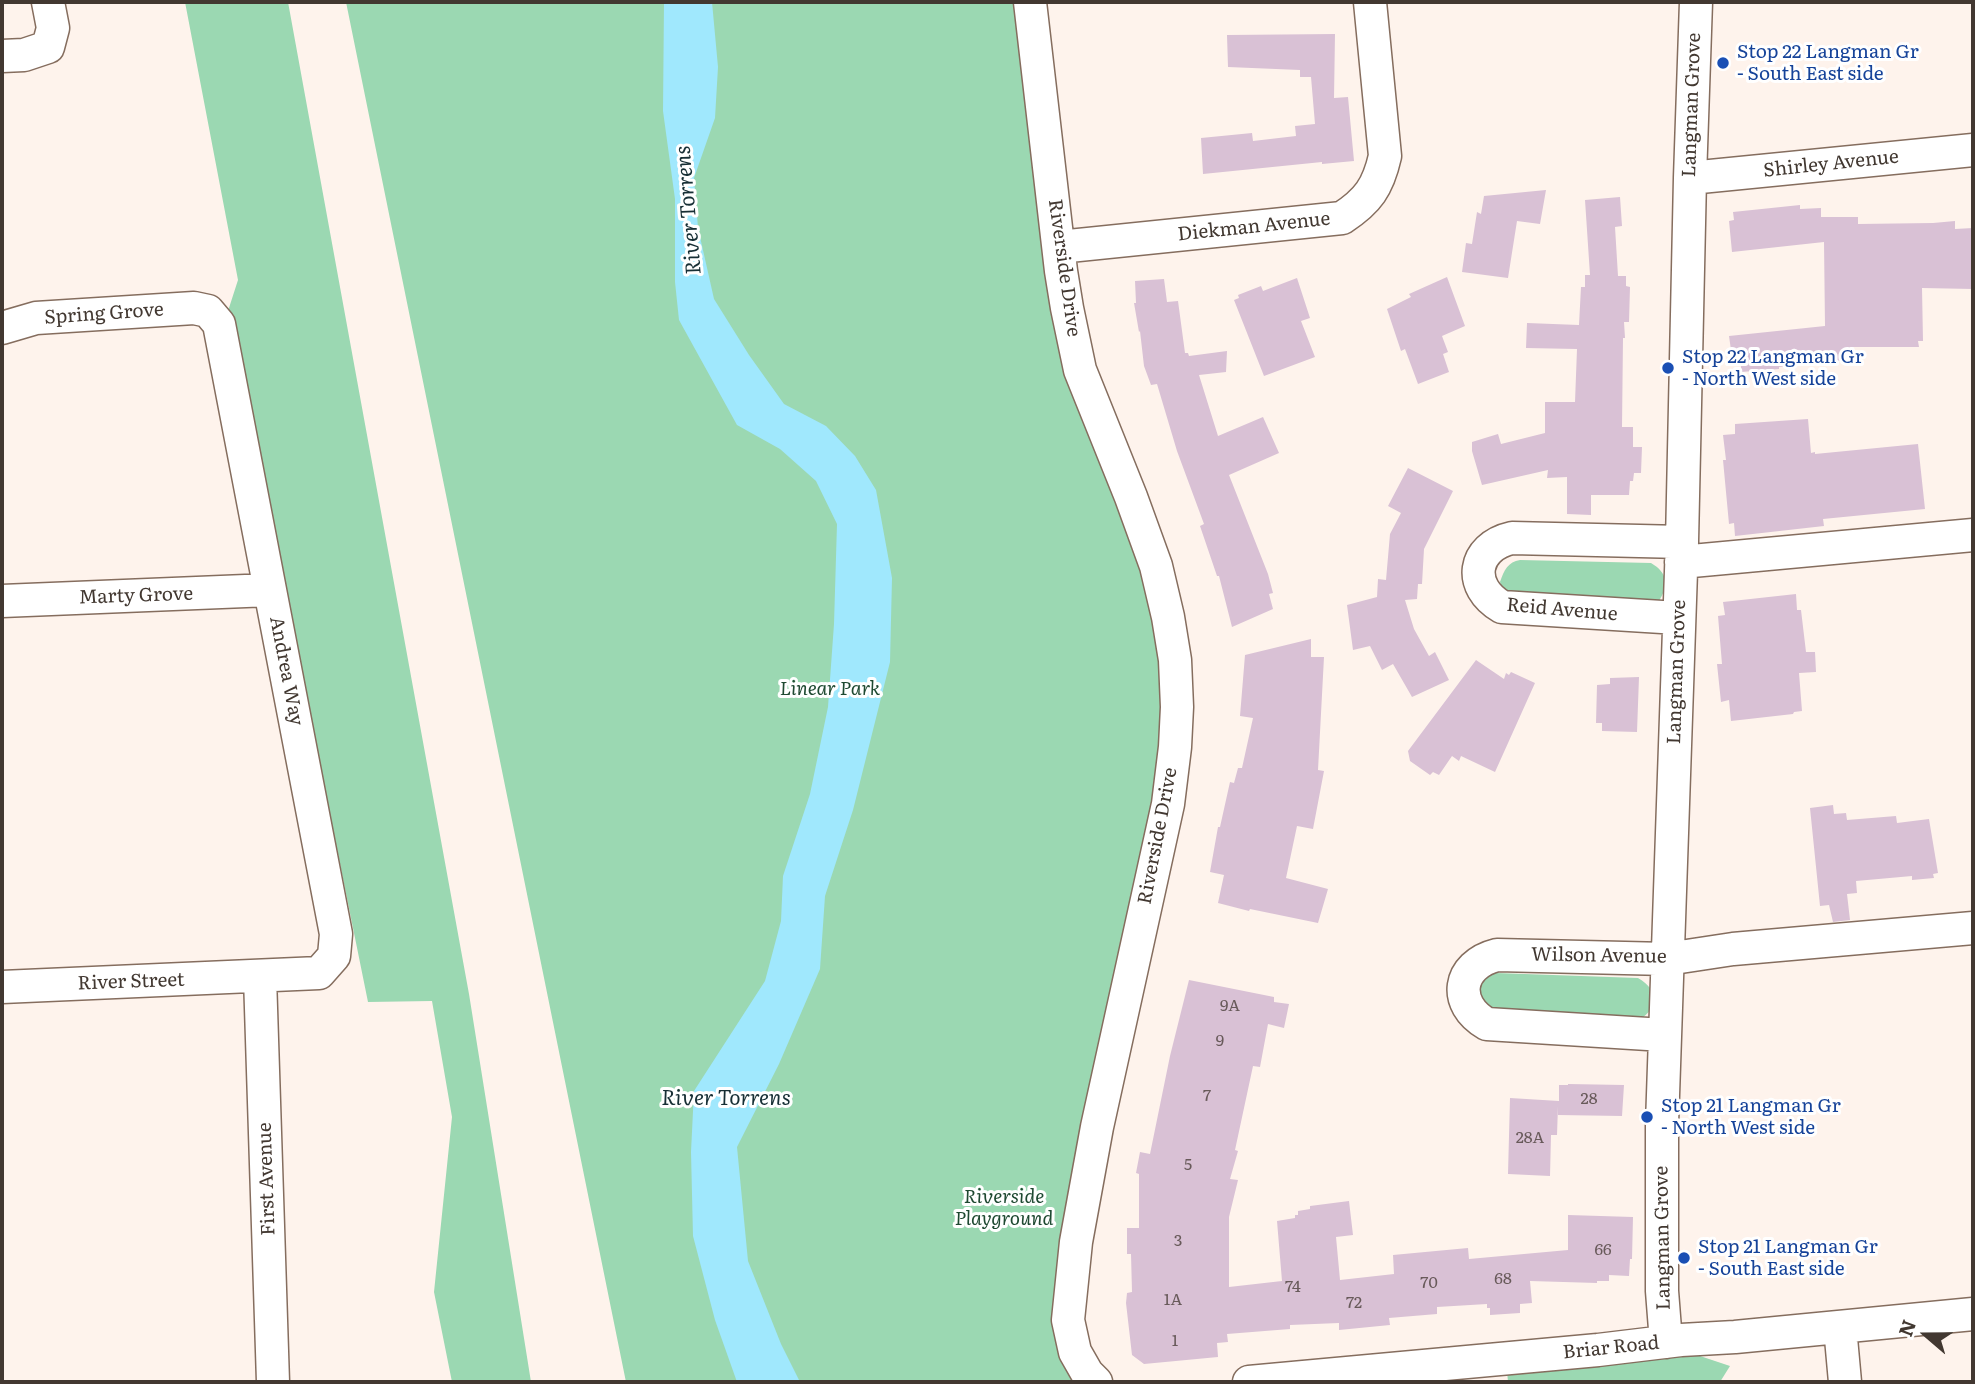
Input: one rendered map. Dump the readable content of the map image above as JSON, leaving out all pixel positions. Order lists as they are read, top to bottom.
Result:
{
  "streets": {
    "street": [
      "Langman Grove",
      "Shirley Avenue",
      "Diekman Avenue",
      "Riverside Drive",
      "Spring Grove",
      "Marty Grove",
      "Reid Avenue",
      "Andrea Way",
      "Wilson Avenue",
      "River Street",
      "First Avenue",
      "Briar Road"
    ]
  },
  "crossings": [
    ["Langman Grove", "Shirley Avenue"],
    ["Langman Grove", "Reid Avenue"],
    ["Langman Grove", "Wilson Avenue"],
    ["Langman Grove", "Briar Road"],
    ["Diekman Avenue", "Riverside Drive"],
    ["Spring Grove", "Andrea Way"],
    ["Marty Grove", "Andrea Way"],
    ["Andrea Way", "River Street"],
    ["Andrea Way", "First Avenue"],
    ["River Street", "First Avenue"]
  ],
  "water": ["River Torrens"],
  "parks": ["Linear Park", "Riverside Playground"],
  "places": [
    "Stop 22 Langman Gr - South East side",
    "Stop 22 Langman Gr - North West side",
    "Stop 21 Langman Gr - North West side",
    "Stop 21 Langman Gr - South East side"
  ],
  "house_numbers": [
    "9A",
    "9",
    "7",
    "28",
    "28A",
    "5",
    "3",
    "66",
    "68",
    "70",
    "74",
    "1A",
    "72",
    "1"
  ],
  "north": "left"
}
